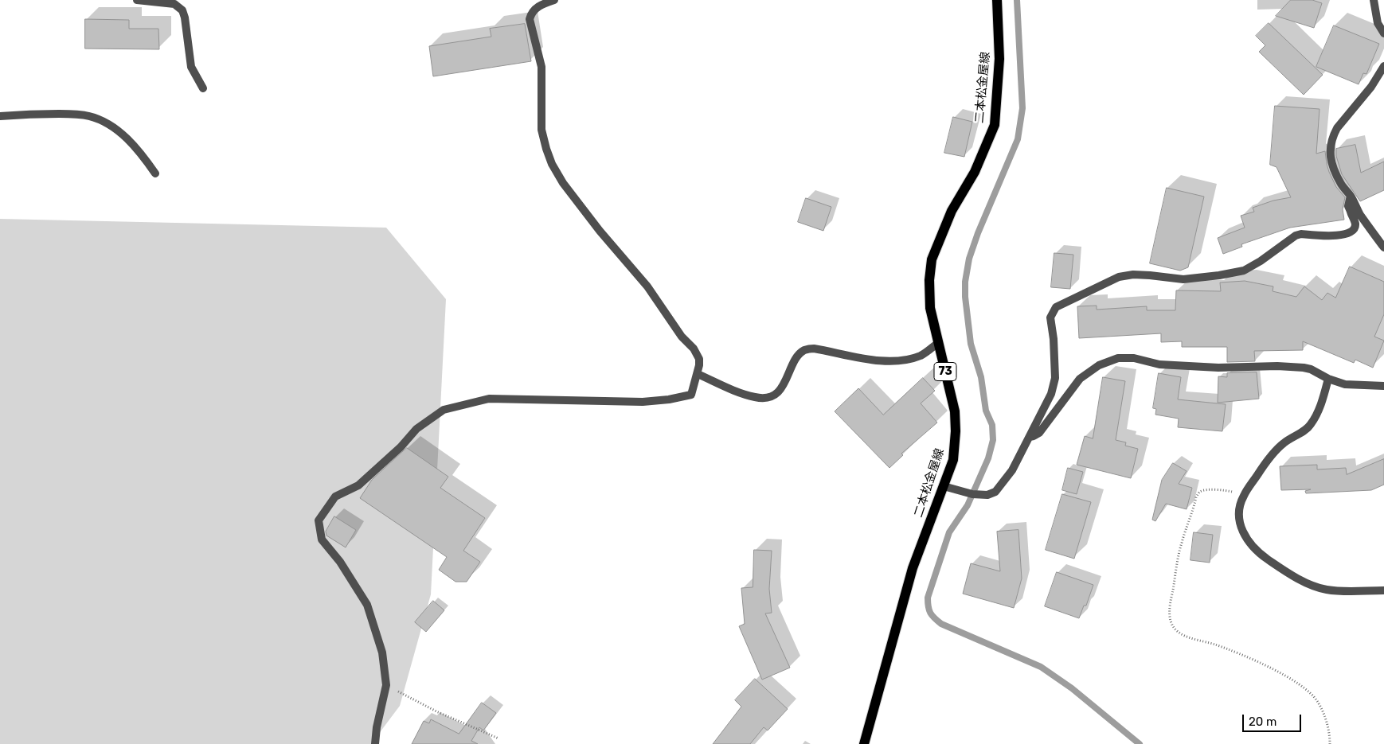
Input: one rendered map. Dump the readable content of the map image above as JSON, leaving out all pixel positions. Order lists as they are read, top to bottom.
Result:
{
  "streets": {
    "main road": ["二本松金屋線", "73"]
  },
  "scale_bar": "20 m"
}
